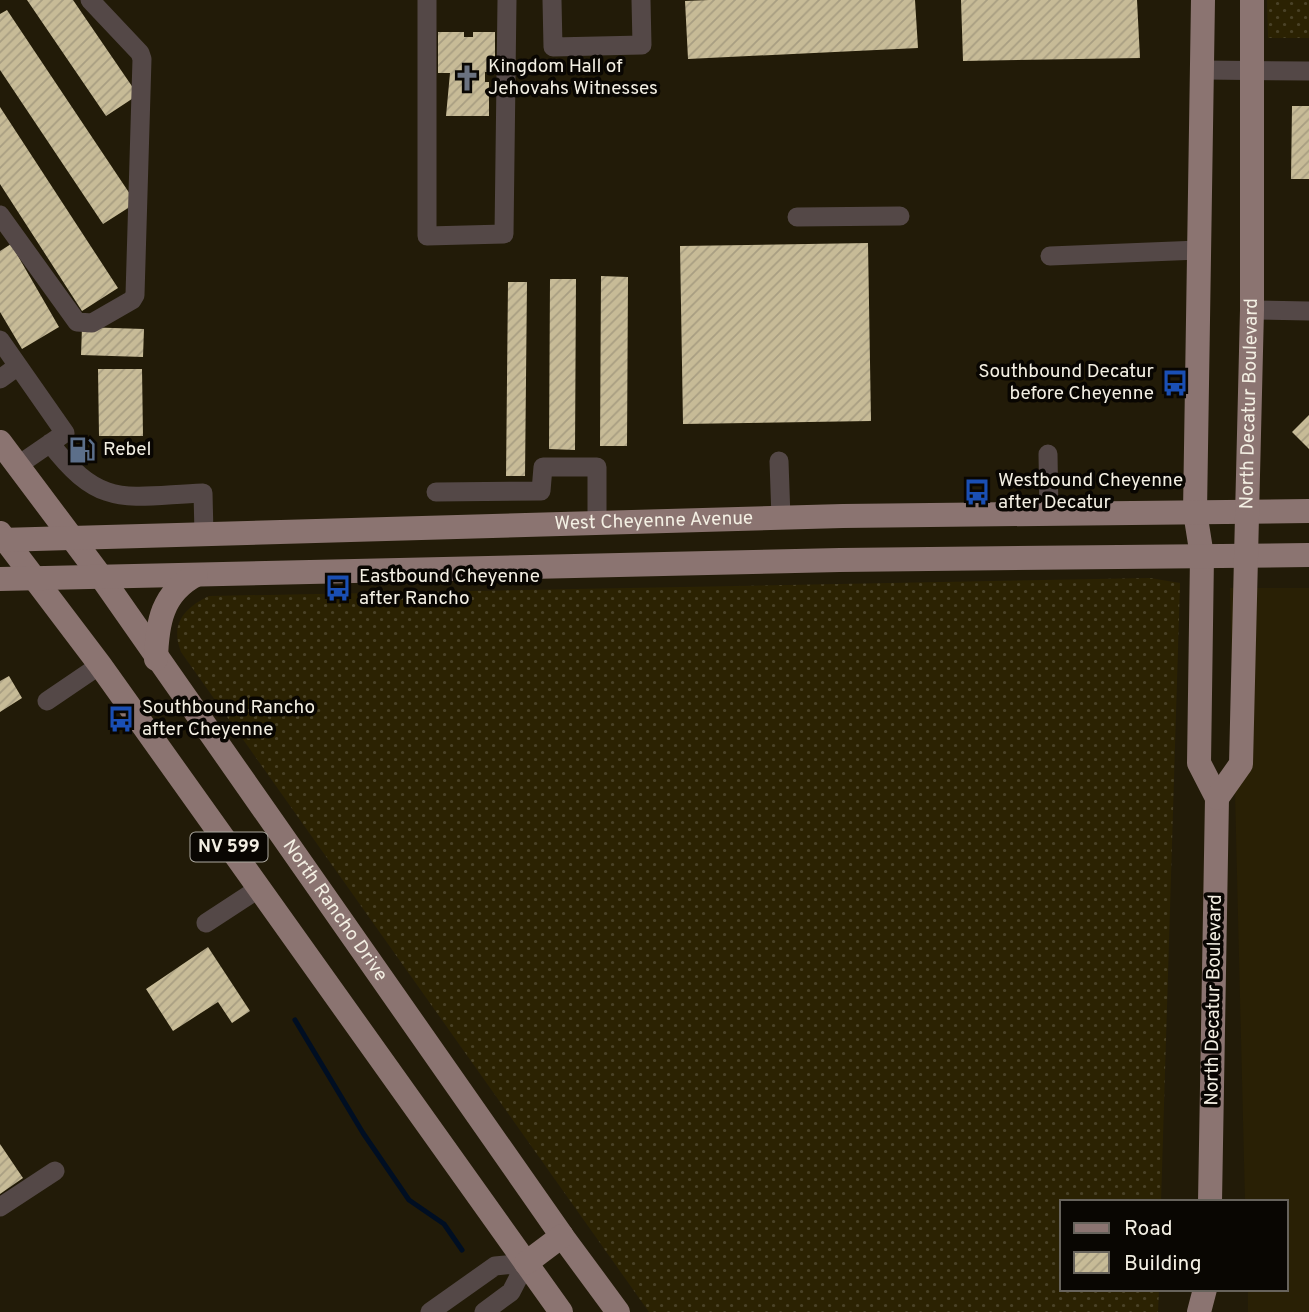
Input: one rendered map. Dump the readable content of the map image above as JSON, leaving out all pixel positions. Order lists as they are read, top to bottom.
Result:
{
  "streets": {
    "main road": [
      "North Decatur Boulevard",
      "West Cheyenne Avenue",
      "NV 599",
      "North Rancho Drive"
    ]
  },
  "crossings": [
    ["North Decatur Boulevard", "West Cheyenne Avenue"],
    ["West Cheyenne Avenue", "NV 599"],
    ["West Cheyenne Avenue", "North Rancho Drive"]
  ],
  "places": {
    "church": ["Kingdom Hall of Jehovahs Witnesses"],
    "bus stop": [
      "Southbound Decatur before Cheyenne",
      "Westbound Cheyenne after Decatur",
      "Eastbound Cheyenne after Rancho",
      "Southbound Rancho after Cheyenne"
    ],
    "fuel station": ["Rebel"]
  },
  "legend": ["Road", "Building"]
}
